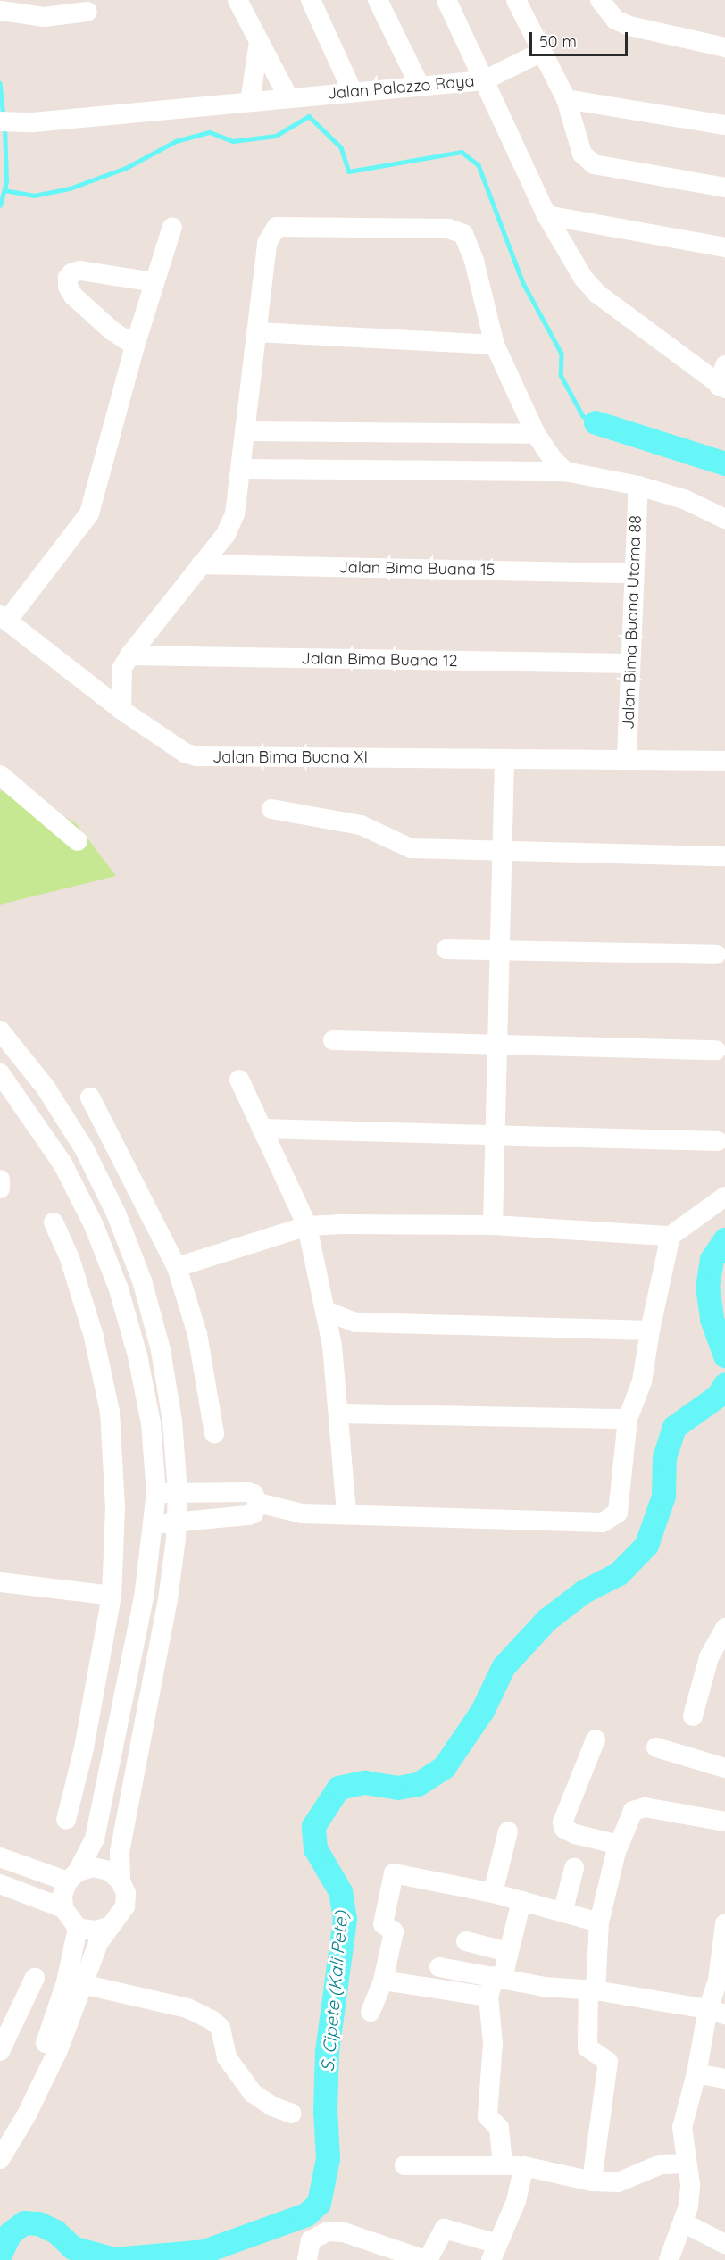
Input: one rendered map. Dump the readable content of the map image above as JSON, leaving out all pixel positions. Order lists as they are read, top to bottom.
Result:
{
  "streets": {
    "street": [
      "Jalan Palazzo Raya",
      "Jalan Bima Buana 15",
      "Jalan Bima Buana Utama 88",
      "Jalan Bima Buana 12",
      "Jalan Bima Buana XI"
    ]
  },
  "crossings": [
    ["Jalan Bima Buana 15", "Jalan Bima Buana Utama 88"],
    ["Jalan Bima Buana Utama 88", "Jalan Bima Buana 12"],
    ["Jalan Bima Buana Utama 88", "Jalan Bima Buana XI"]
  ],
  "water": ["S. Cipete (Kali Pete)"],
  "scale_bar": "50 m"
}
